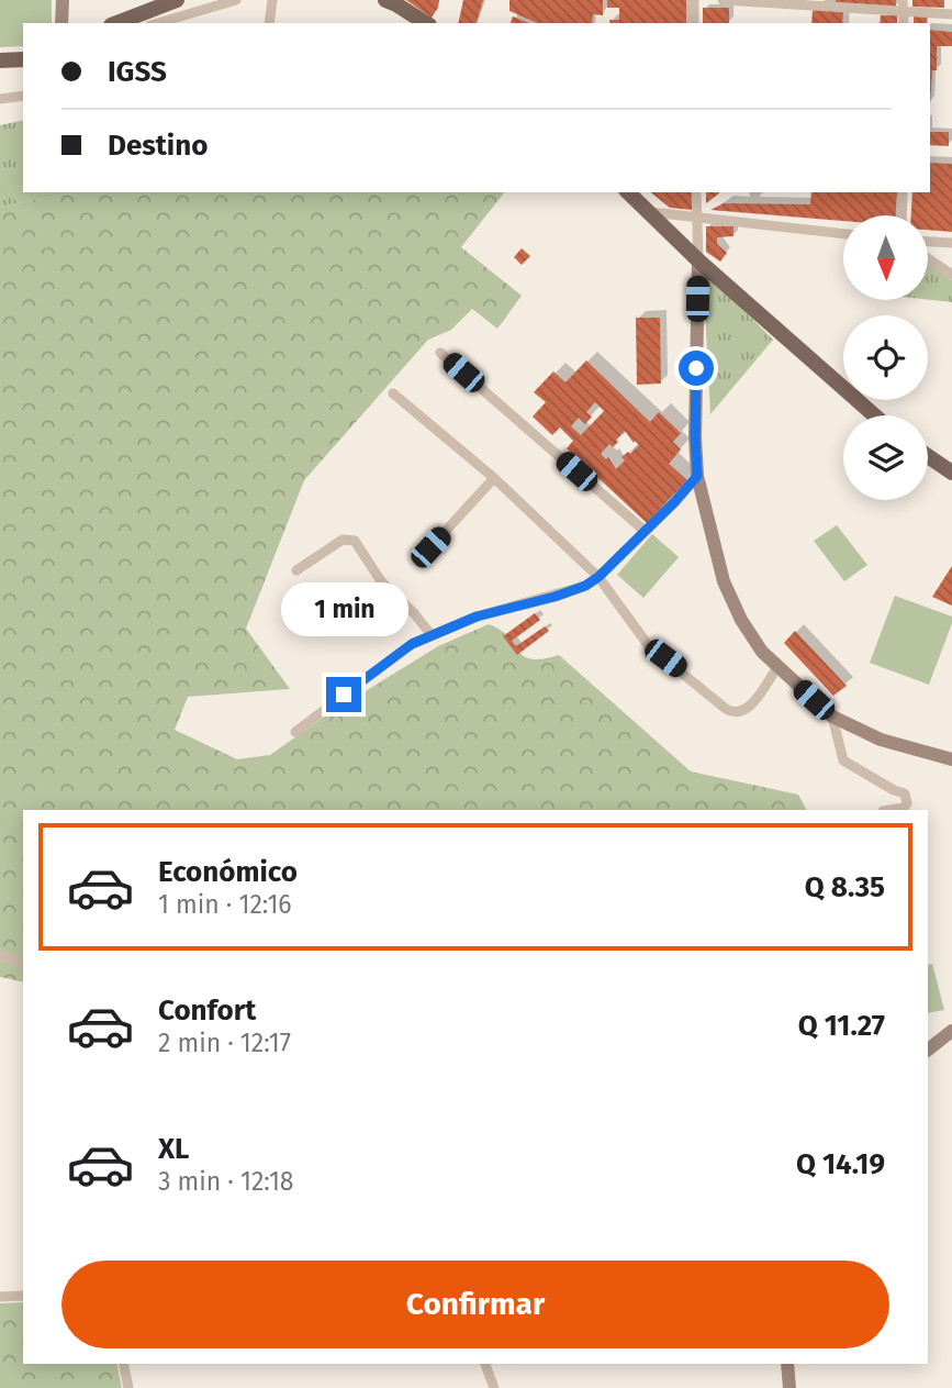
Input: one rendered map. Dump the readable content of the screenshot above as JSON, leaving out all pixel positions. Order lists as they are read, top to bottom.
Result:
{
  "north": "bottom",
  "page": {
    "banner": ["IGSS", "Destino"],
    "bubble": "1 min",
    "list": [
      {
        "name": "Económico",
        "note": "1 min · 12:16",
        "value": "Q 8.35"
      },
      {
        "name": "Confort",
        "note": "2 min · 12:17",
        "value": "Q 11.27"
      },
      {
        "name": "XL",
        "note": "3 min · 12:18",
        "value": "Q 14.19"
      }
    ],
    "buttons": "Confirmar"
  }
}
